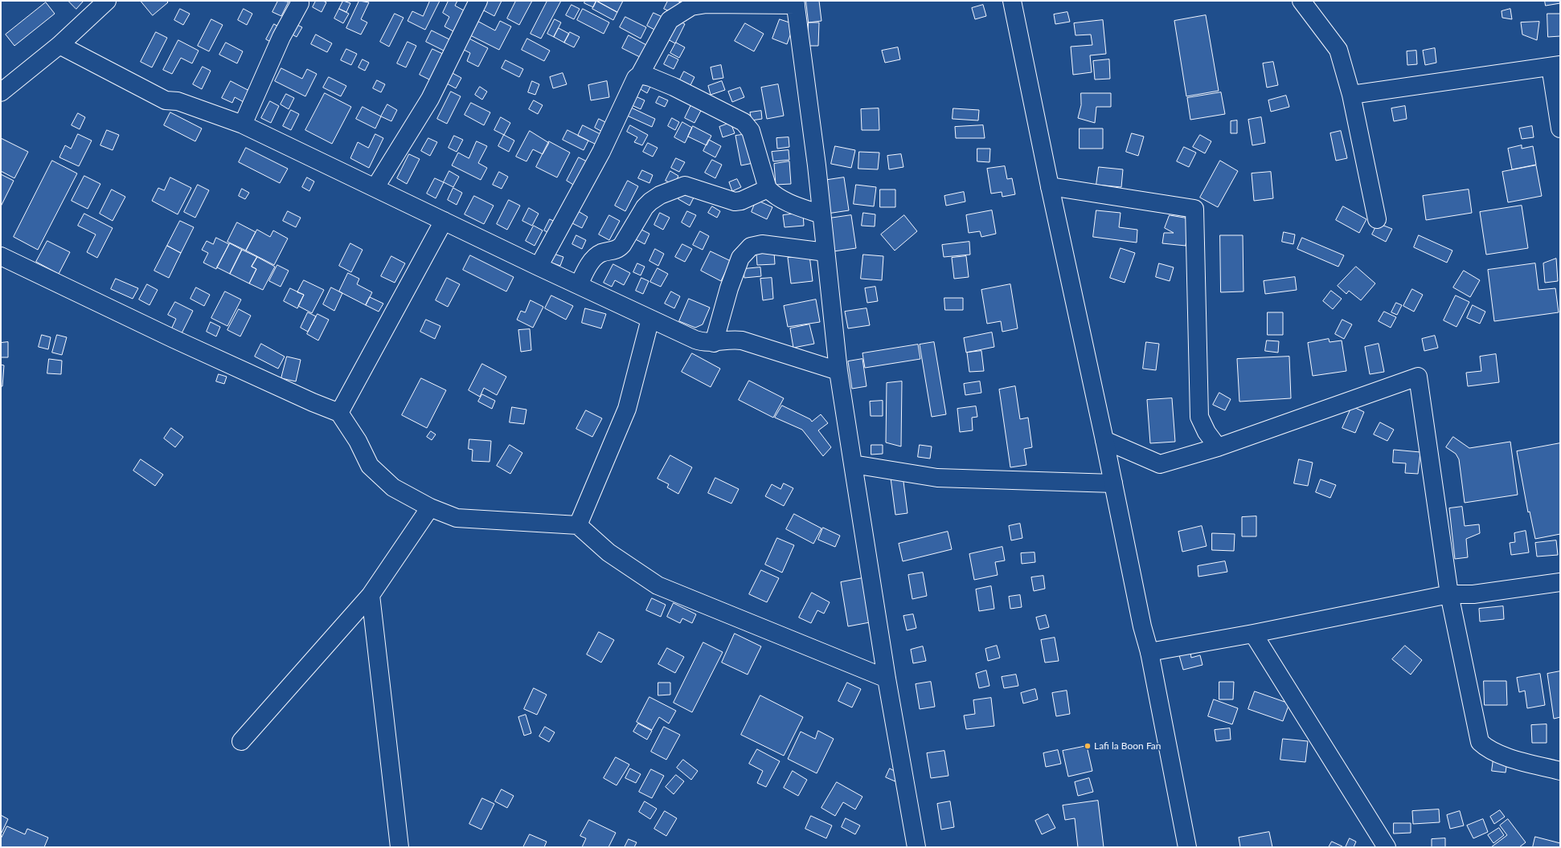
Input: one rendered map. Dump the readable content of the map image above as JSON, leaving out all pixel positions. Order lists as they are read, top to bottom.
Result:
{
  "places": ["Lafi la Boon Fan"]
}
